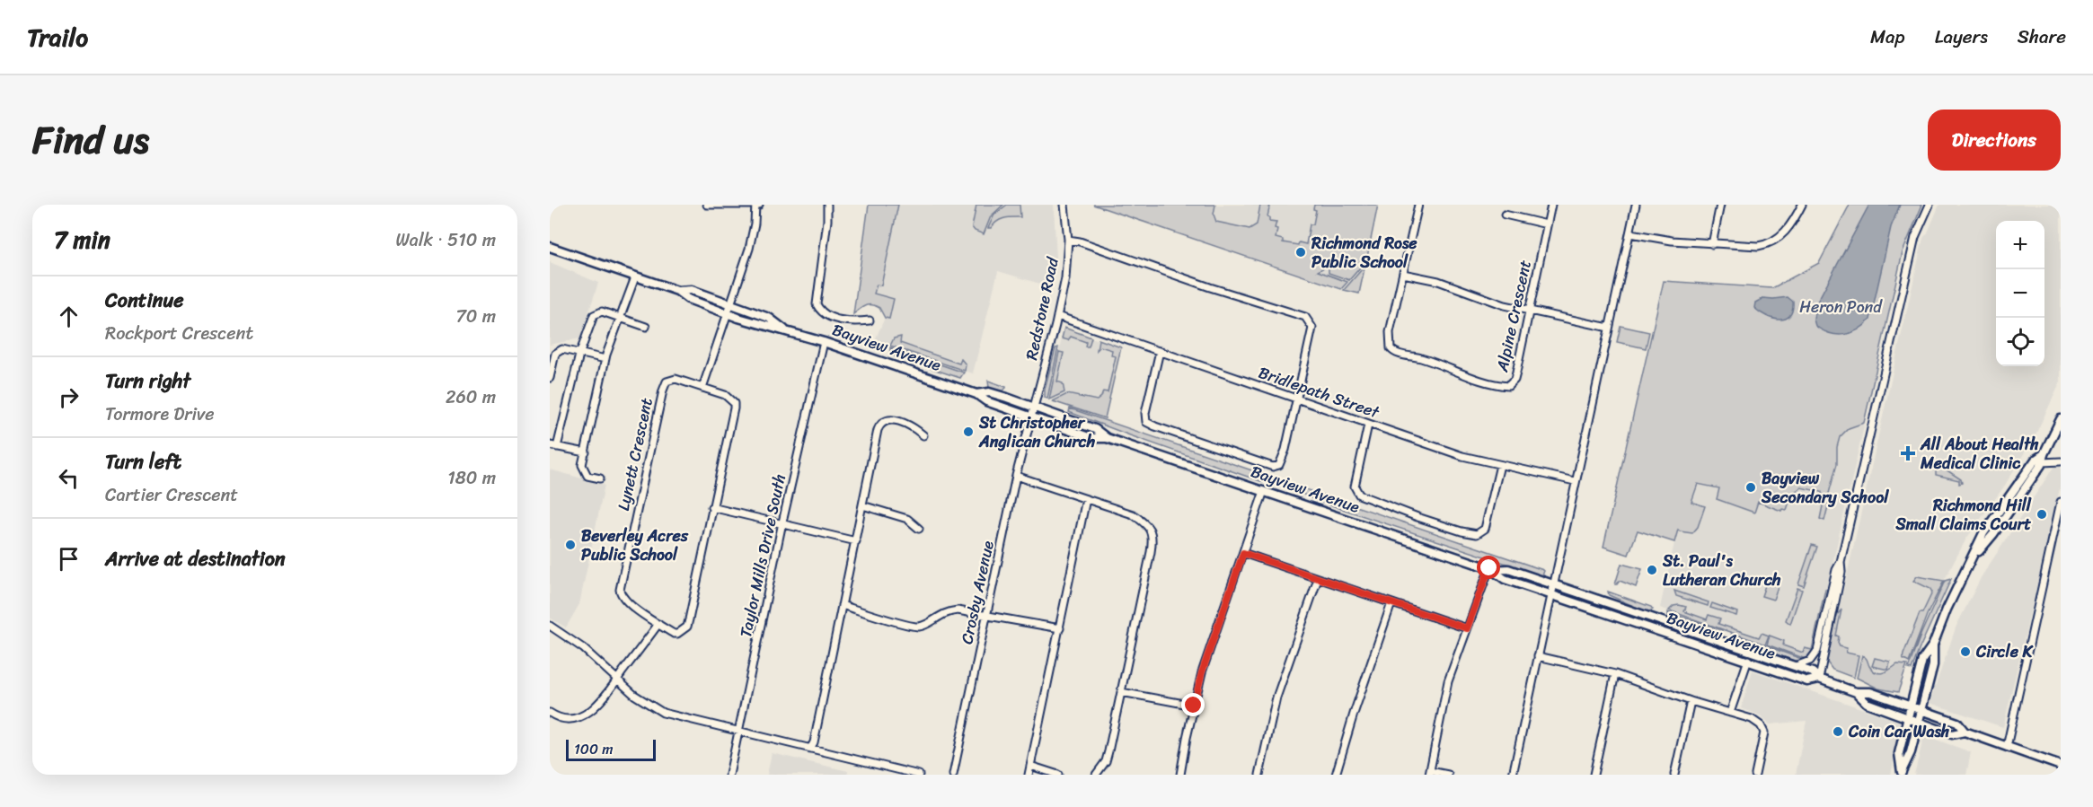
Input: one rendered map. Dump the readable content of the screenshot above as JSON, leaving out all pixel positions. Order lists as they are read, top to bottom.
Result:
{
  "streets": {
    "main road": ["Bayview Avenue"],
    "street": [
      "Redstone Road",
      "Alpine Crescent",
      "Bridlepath Street",
      "Lynett Crescent",
      "Taylor Mills Drive South",
      "Crosby Avenue"
    ]
  },
  "crossings": [
    ["Redstone Road", "Bayview Avenue"],
    ["Redstone Road", "Bridlepath Street"],
    ["Redstone Road", "Crosby Avenue"],
    ["Bayview Avenue", "Taylor Mills Drive South"],
    ["Bayview Avenue", "Crosby Avenue"]
  ],
  "parks": ["Heron Pond"],
  "places": {
    "other": [
      "Richmond Rose Public School",
      "St Christopher Anglican Church",
      "Bayview Secondary School",
      "Richmond Hill Small Claims Court",
      "Beverley Acres Public School",
      "St. Paul's Lutheran Church",
      "Circle K",
      "Coin Car Wash"
    ],
    "health": ["All About Health Medical Clinic"]
  },
  "scale_bar": "100 m",
  "page": {
    "header": "Trailo",
    "nav": ["Map", "Layers", "Share"],
    "title": "Find us",
    "buttons": "Directions",
    "heading": ["7 min", "Walk · 510 m"],
    "map_buttons": ["+", "−"],
    "list": [
      ["Continue", "Rockport Crescent", "70 m"],
      ["Turn right", "Tormore Drive", "260 m"],
      ["Turn left", "Cartier Crescent", "180 m"],
      "Arrive at destination"
    ],
    "scale": "100 m"
  }
}
